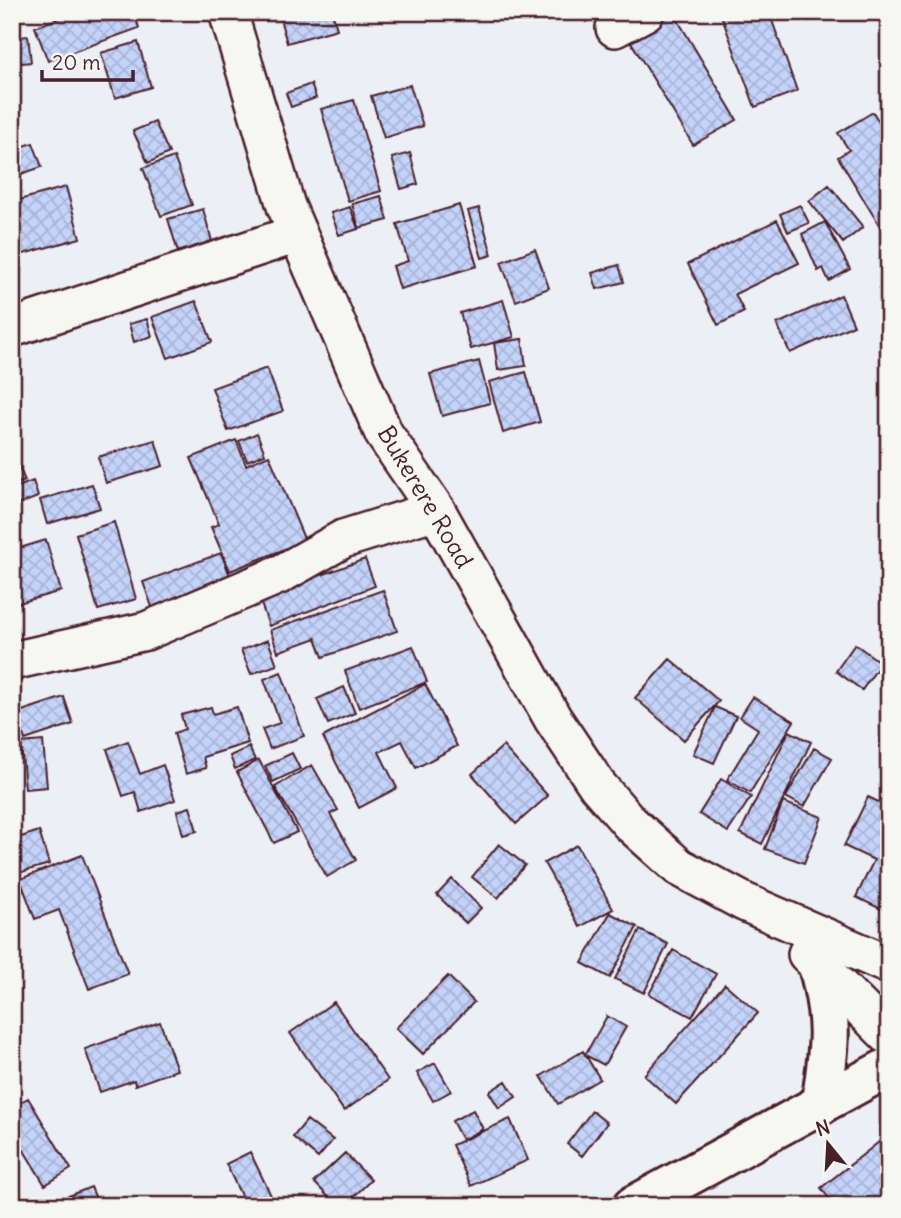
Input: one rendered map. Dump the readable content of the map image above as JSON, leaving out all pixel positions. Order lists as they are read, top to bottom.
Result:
{
  "streets": {
    "street": ["Bukerere Road"]
  },
  "scale_bar": "20 m",
  "north": "top"
}
